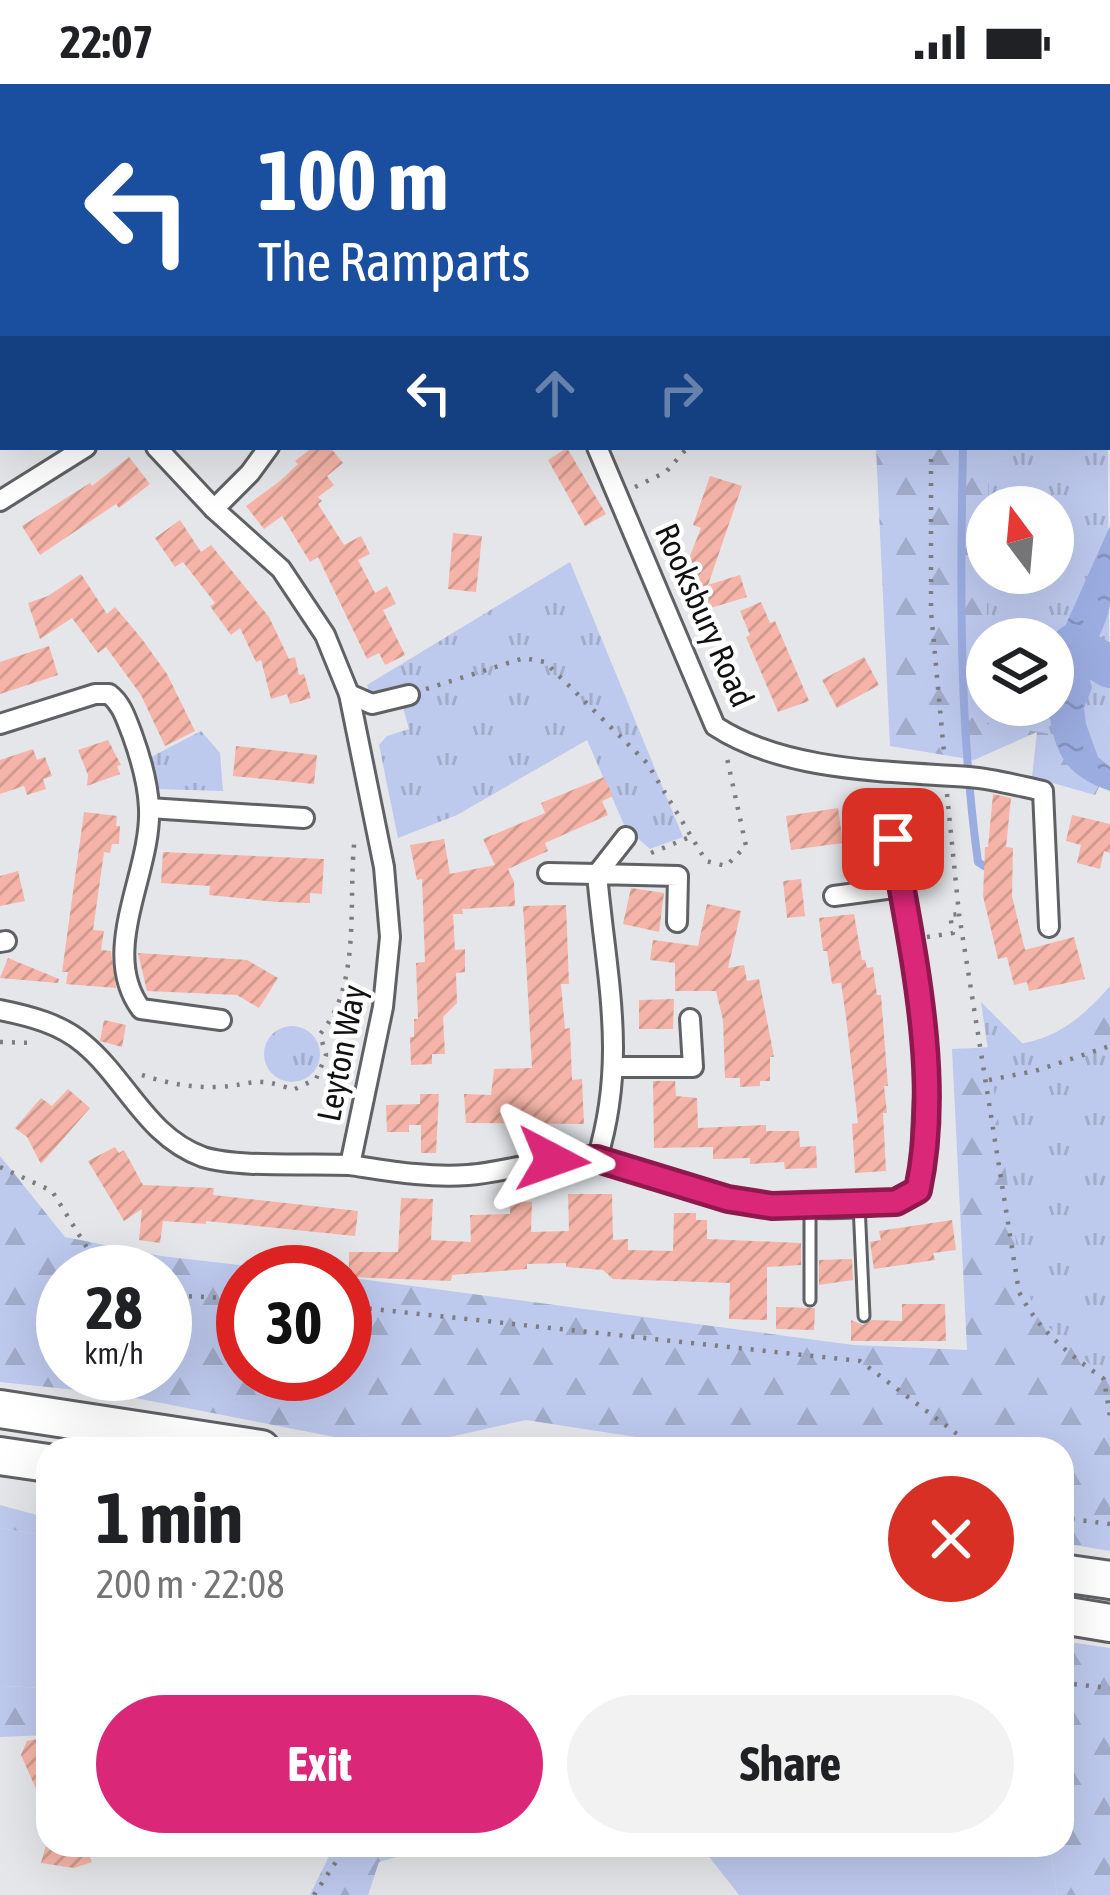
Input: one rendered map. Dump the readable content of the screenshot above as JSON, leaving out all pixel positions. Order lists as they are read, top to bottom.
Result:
{
  "streets": {
    "street": ["Rooksbury Road", "Leyton Way"]
  },
  "north": "top",
  "page": {
    "status": "22:07",
    "turn": ["100 m", "The Ramparts"],
    "speed": "28 km/h",
    "limit": "30",
    "heading": ["1 min", "200 m · 22:08"],
    "buttons": ["Exit", "Share"]
  }
}
